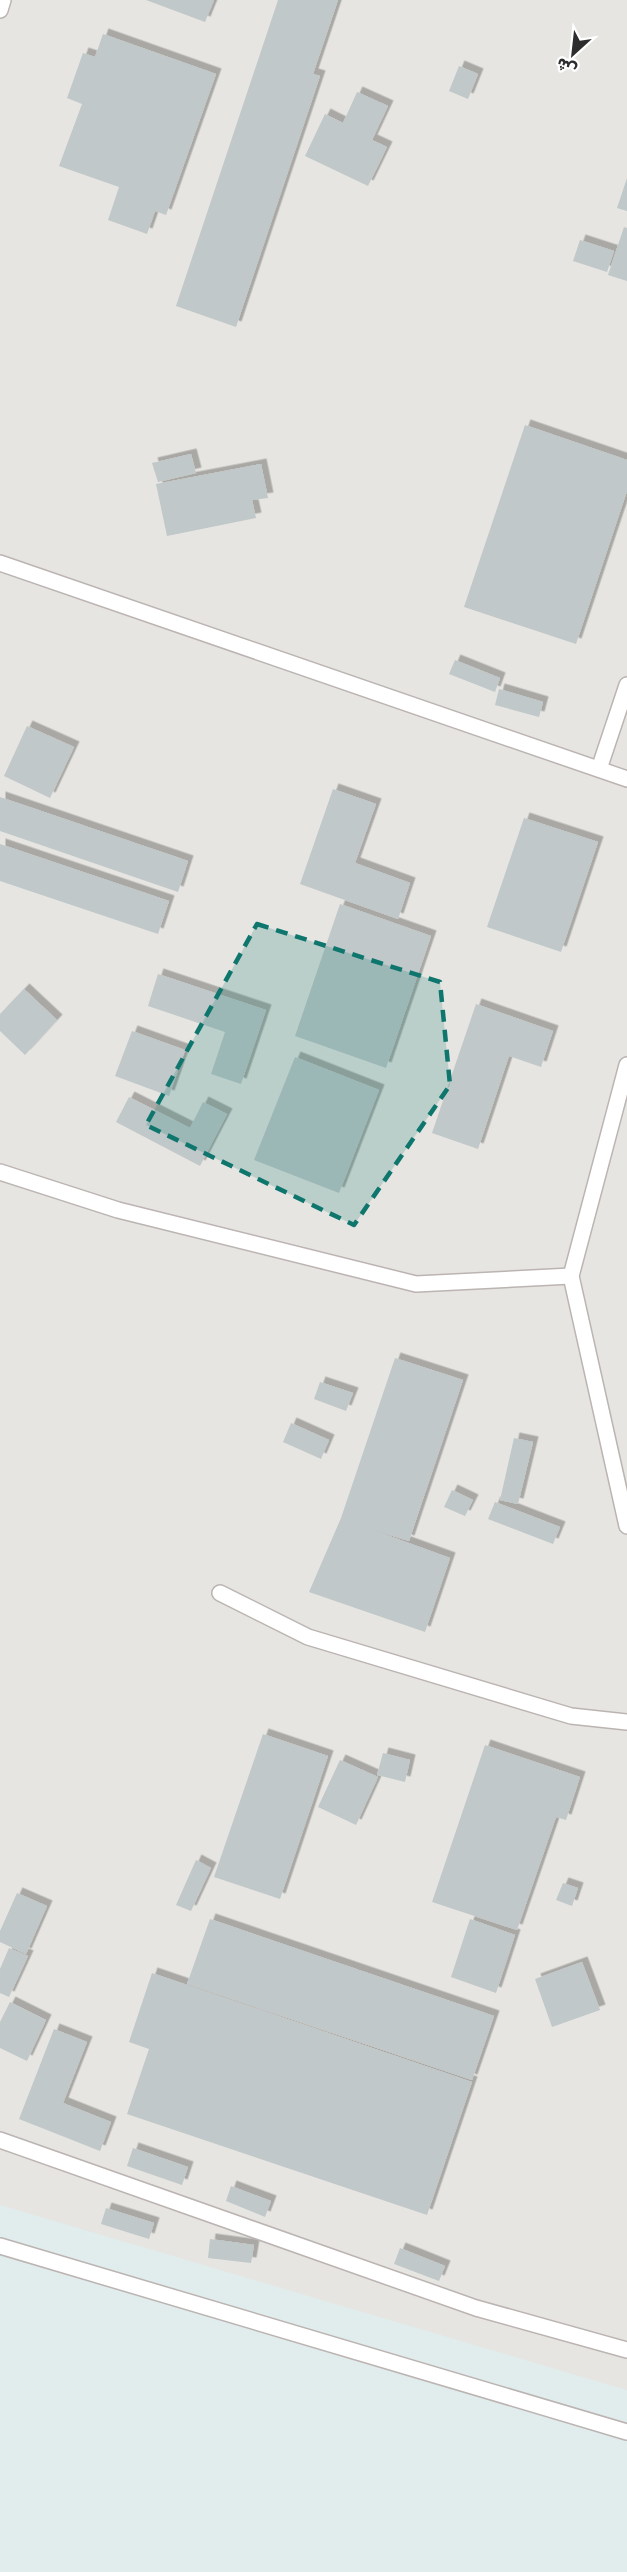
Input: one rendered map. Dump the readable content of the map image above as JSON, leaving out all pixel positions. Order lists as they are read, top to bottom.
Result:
{
  "north": "bottom left"
}
